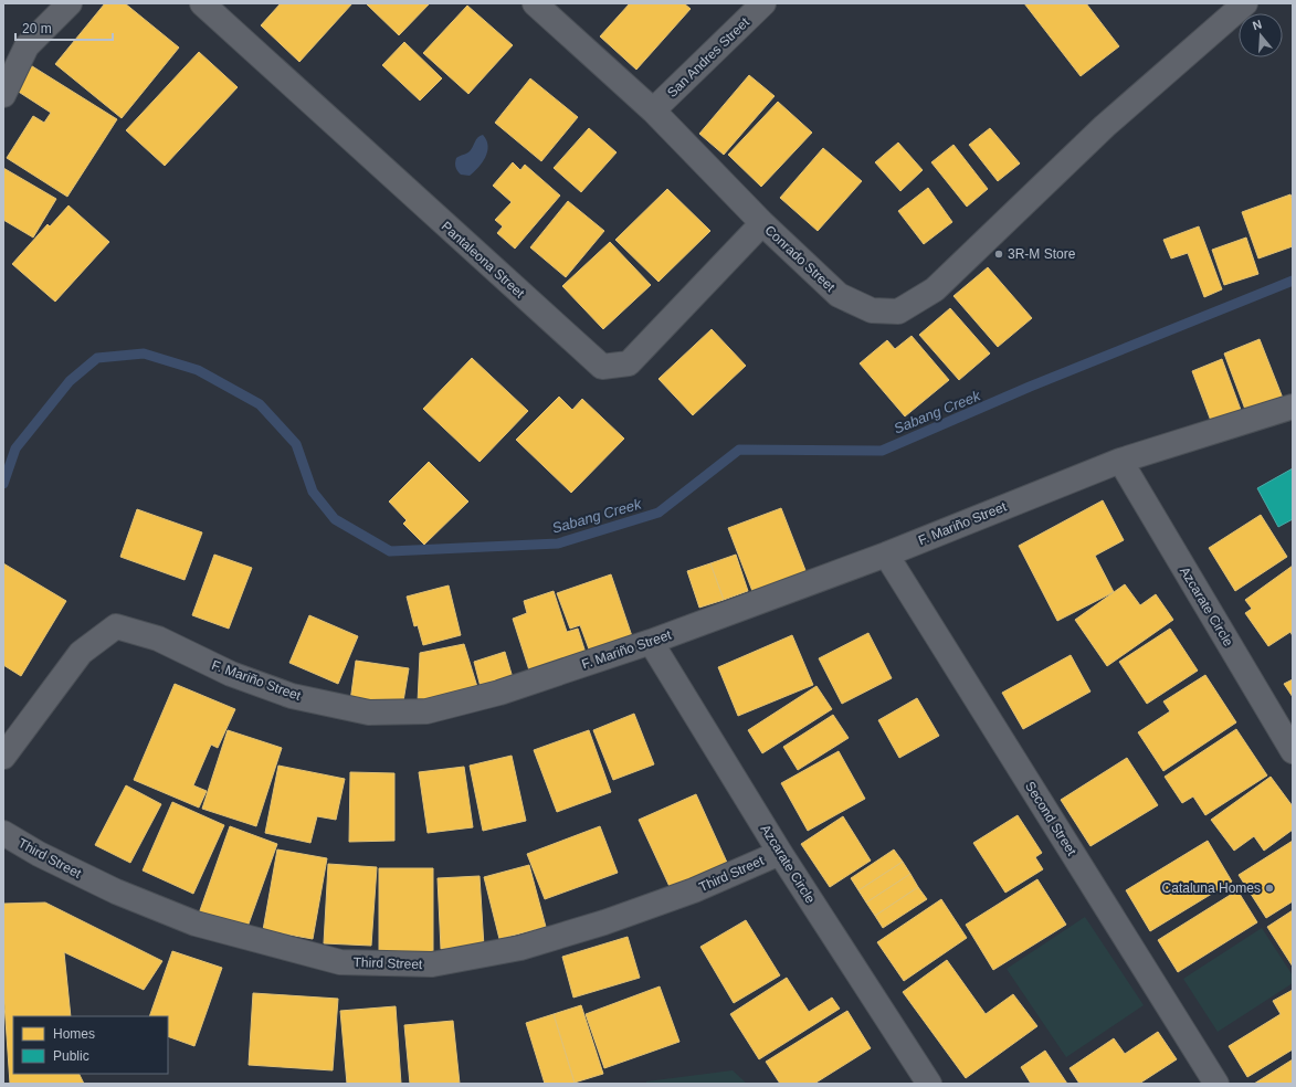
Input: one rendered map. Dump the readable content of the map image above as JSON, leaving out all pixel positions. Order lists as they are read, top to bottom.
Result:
{
  "streets": {
    "street": [
      "San Andres Street",
      "Conrado Street",
      "Pantaleona Street",
      "F. Mariño Street",
      "Azcarate Circle",
      "Second Street",
      "Third Street"
    ]
  },
  "crossings": [
    ["San Andres Street", "Conrado Street"],
    ["Conrado Street", "Pantaleona Street"],
    ["F. Mariño Street", "Azcarate Circle"],
    ["F. Mariño Street", "Second Street"],
    ["Azcarate Circle", "Third Street"]
  ],
  "water": ["Sabang Creek"],
  "places": ["3R-M Store", "Cataluna Homes"],
  "legend": ["Homes", "Public"],
  "scale_bar": "20 m",
  "north": "top"
}
